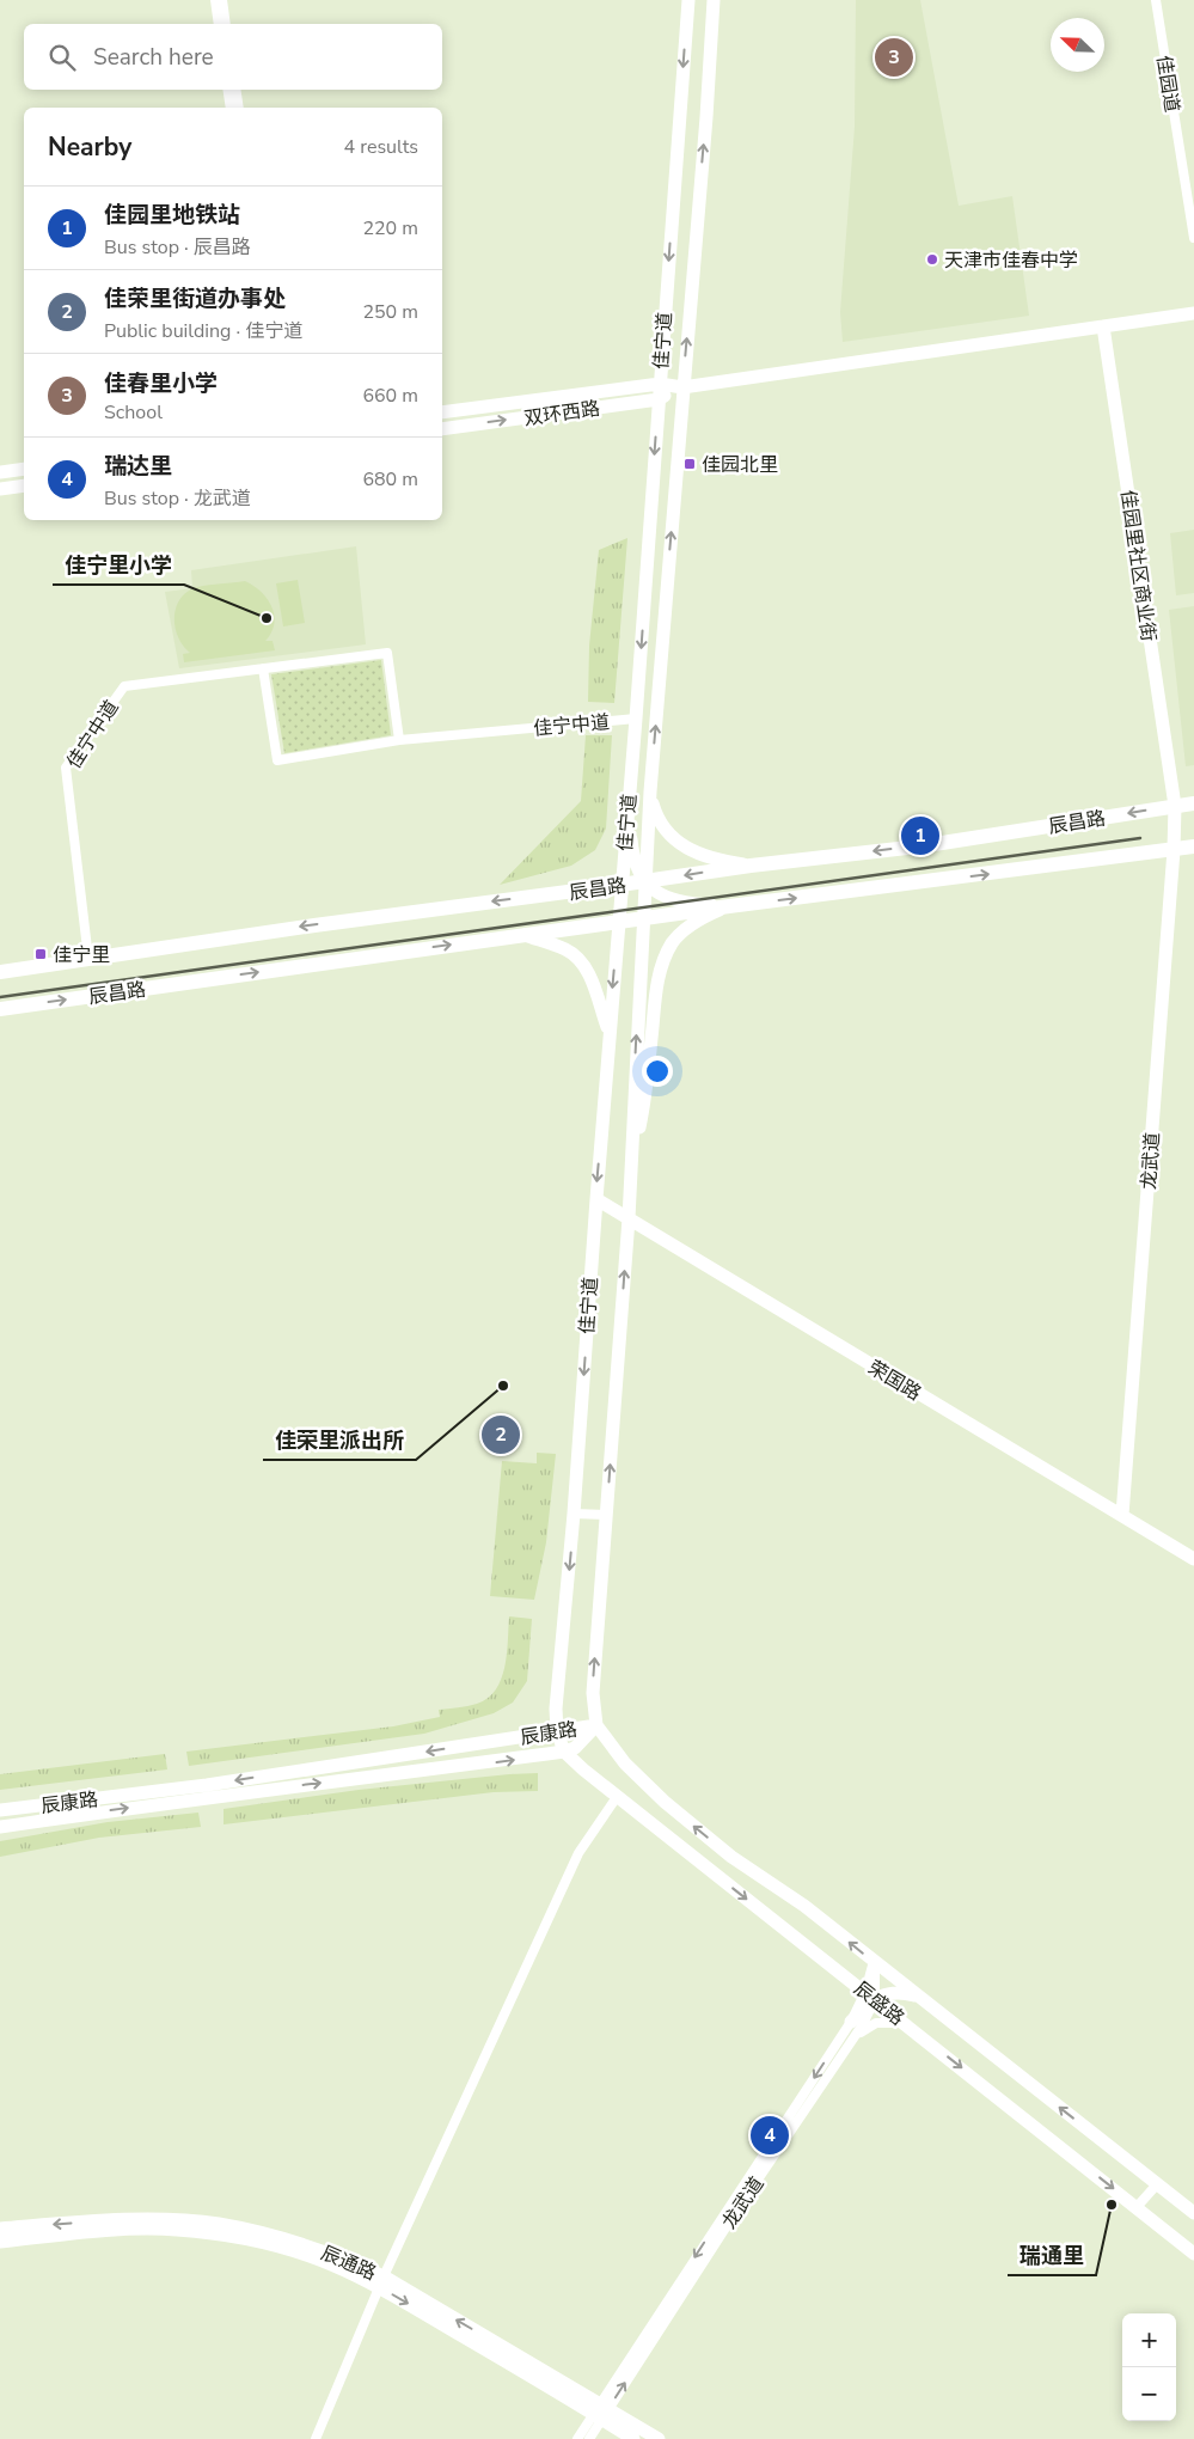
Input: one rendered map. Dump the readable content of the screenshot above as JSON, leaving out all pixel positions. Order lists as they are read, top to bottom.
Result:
{
  "streets": {
    "main road": [
      "佳宁道",
      "双环西路",
      "佳园里社区商业街",
      "辰昌路",
      "龙武道",
      "荣国路",
      "辰康路",
      "辰盛路",
      "辰通路"
    ],
    "street": ["佳园道", "佳宁中道"]
  },
  "crossings": [
    ["佳宁道", "双环西路"],
    ["佳宁道", "佳宁中道"],
    ["佳宁道", "辰昌路"],
    ["佳宁道", "荣国路"],
    ["佳宁道", "辰康路"],
    ["佳宁道", "辰盛路"],
    ["佳园里社区商业街", "辰昌路"],
    ["佳园里社区商业街", "龙武道"],
    ["佳宁中道", "辰昌路"],
    ["辰昌路", "龙武道"],
    ["龙武道", "荣国路"],
    ["龙武道", "辰盛路"],
    ["龙武道", "辰通路"],
    ["辰康路", "辰盛路"]
  ],
  "one_way": ["龙武道"],
  "places": {
    "other": [
      "天津市佳春中学",
      "佳宁里小学",
      "佳荣里派出所",
      "瑞通里"
    ],
    "transit": ["佳园北里", "佳宁里"]
  },
  "north": "top left",
  "page": {
    "search": "Search here",
    "pins": [
      "3",
      "1",
      "2",
      "4"
    ],
    "heading": ["Nearby", "4 results"],
    "list": [
      {
        "mark": "1",
        "name": "佳园里地铁站",
        "note": "Bus stop · 辰昌路",
        "value": "220 m"
      },
      {
        "mark": "2",
        "name": "佳荣里街道办事处",
        "note": "Public building · 佳宁道",
        "value": "250 m"
      },
      {
        "mark": "3",
        "name": "佳春里小学",
        "note": "School",
        "value": "660 m"
      },
      {
        "mark": "4",
        "name": "瑞达里",
        "note": "Bus stop · 龙武道",
        "value": "680 m"
      }
    ],
    "map_buttons": ["+", "−"]
  }
}
